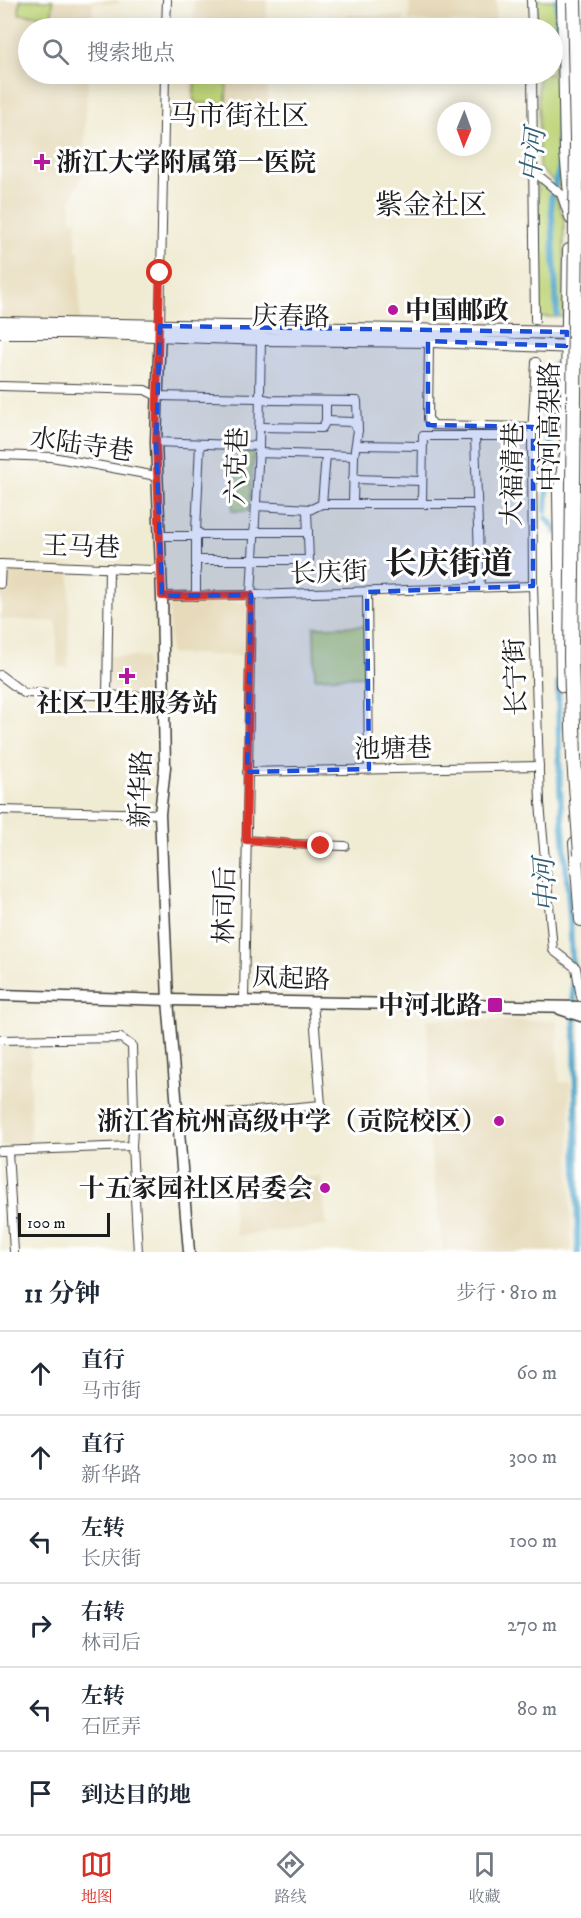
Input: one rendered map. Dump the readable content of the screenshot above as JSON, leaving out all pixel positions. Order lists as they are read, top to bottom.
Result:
{
  "streets": {
    "highway": ["中河高架路"],
    "main road": ["庆春路"],
    "street": [
      "水陆寺巷",
      "六克巷",
      "大福清巷",
      "王马巷",
      "长庆街",
      "长宁街",
      "池塘巷",
      "新华路",
      "林司后",
      "凤起路"
    ]
  },
  "crossings": [
    ["庆春路", "六克巷"],
    ["庆春路", "新华路"],
    ["水陆寺巷", "新华路"],
    ["六克巷", "长庆街"],
    ["六克巷", "林司后"],
    ["大福清巷", "长庆街"],
    ["大福清巷", "长宁街"],
    ["王马巷", "新华路"],
    ["长庆街", "长宁街"],
    ["长庆街", "新华路"],
    ["长庆街", "林司后"],
    ["长宁街", "池塘巷"],
    ["长宁街", "凤起路"],
    ["池塘巷", "林司后"],
    ["新华路", "凤起路"],
    ["林司后", "凤起路"]
  ],
  "districts": ["马市街社区", "紫金社区", "长庆街道"],
  "water": ["中河"],
  "places": {
    "health": ["浙江大学附属第一医院", "社区卫生服务站"],
    "other": ["中国邮政", "浙江省杭州高级中学（贡院校区）", "十五家园社区居委会"],
    "transit": ["中河北路"]
  },
  "scale_bar": "100 m",
  "north": "bottom",
  "page": {
    "search": "搜索地点",
    "scale": "100 m",
    "heading": ["11 分钟", "步行 · 810 m"],
    "list": [
      ["直行", "马市街", "60 m"],
      ["直行", "新华路", "300 m"],
      ["左转", "长庆街", "100 m"],
      ["右转", "林司后", "270 m"],
      ["左转", "石匠弄", "80 m"],
      "到达目的地"
    ],
    "nav": ["地图", "路线", "收藏"]
  }
}
